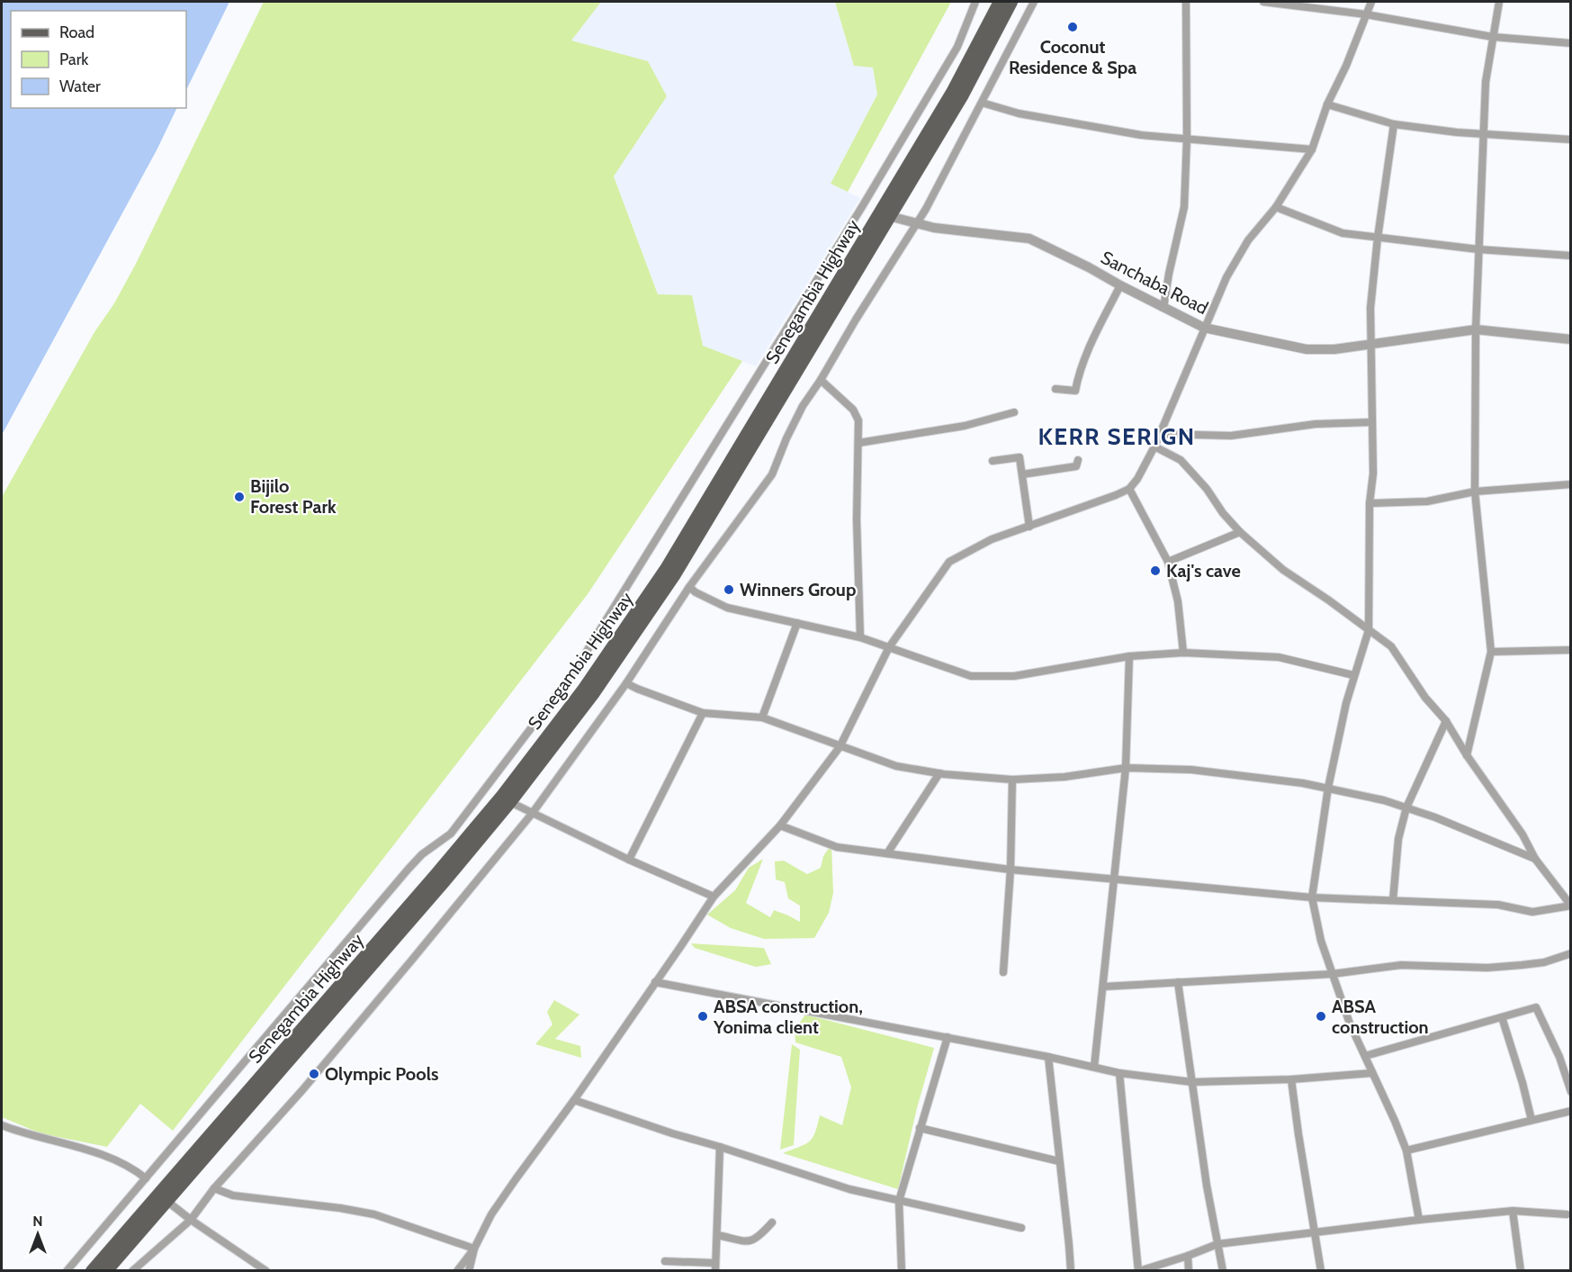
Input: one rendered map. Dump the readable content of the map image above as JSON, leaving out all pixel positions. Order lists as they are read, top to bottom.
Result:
{
  "streets": {
    "main road": ["Senegambia Highway"],
    "street": ["Sanchaba Road"]
  },
  "crossings": [
    ["Sanchaba Road", "Senegambia Highway"]
  ],
  "districts": ["KERR SERIGN"],
  "places": [
    "Coconut Residence & Spa",
    "Bijilo Forest Park",
    "Kaj's cave",
    "Winners Group",
    "ABSA construction, Yonima client",
    "ABSA construction",
    "Olympic Pools"
  ],
  "legend": ["Road", "Park", "Water"],
  "north": "top"
}
